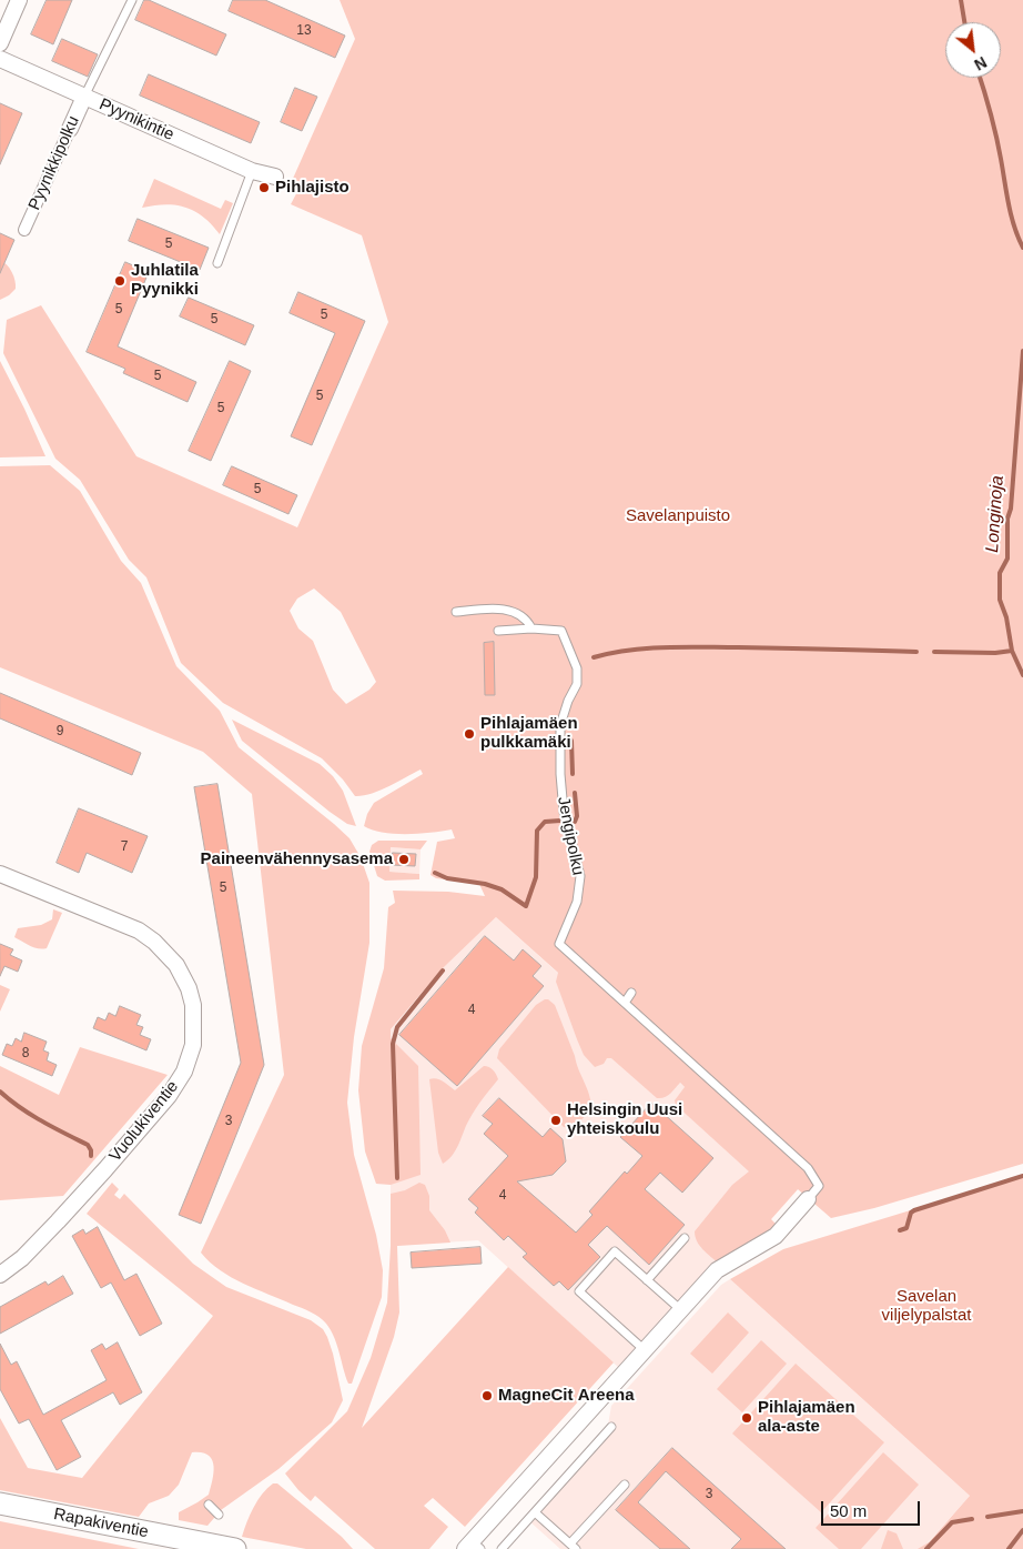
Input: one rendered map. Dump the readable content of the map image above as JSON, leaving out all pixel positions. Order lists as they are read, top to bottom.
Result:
{
  "streets": {
    "main road": ["Rapakiventie"],
    "street": ["Pyynikintie", "Pyynikkipolku", "Vuolukiventie"],
    "lane": ["Jengipolku"]
  },
  "crossings": [
    ["Pyynikintie", "Pyynikkipolku"]
  ],
  "water": ["Longinoja"],
  "parks": ["Savelanpuisto", "Savelan viljelypalstat"],
  "places": [
    "Pihlajisto",
    "Juhlatila Pyynikki",
    "Pihlajamäen pulkkamäki",
    "Paineenvähennysasema",
    "Helsingin Uusi yhteiskoulu",
    "MagneCit Areena",
    "Pihlajamäen ala-aste"
  ],
  "house_numbers": [
    "13",
    "5",
    "5",
    "5",
    "5",
    "5",
    "5",
    "5",
    "5",
    "9",
    "7",
    "5",
    "4",
    "8",
    "3",
    "4",
    "3"
  ],
  "scale_bar": "50 m",
  "north": "bottom right"
}
